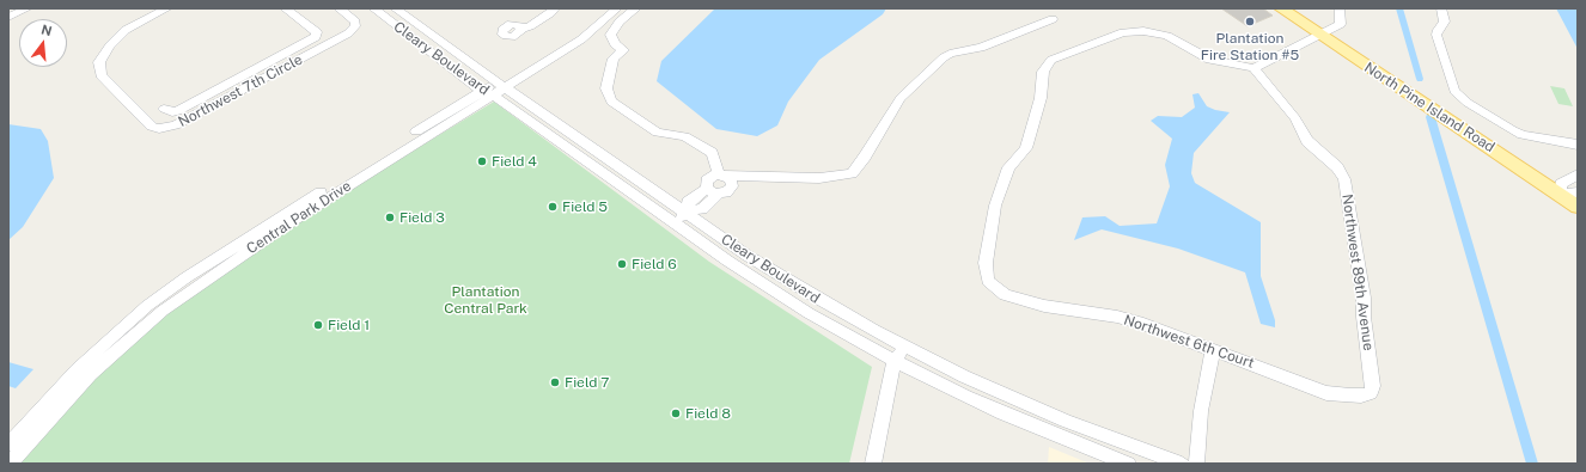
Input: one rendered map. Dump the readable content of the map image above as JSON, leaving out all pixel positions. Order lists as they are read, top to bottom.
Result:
{
  "streets": {
    "main road": ["North Pine Island Road"],
    "street": [
      "Cleary Boulevard",
      "Northwest 7th Circle",
      "Central Park Drive",
      "Northwest 89th Avenue",
      "Northwest 6th Court"
    ]
  },
  "crossings": [
    ["Cleary Boulevard", "Central Park Drive"],
    ["Northwest 89th Avenue", "Northwest 6th Court"]
  ],
  "parks": ["Plantation Central Park"],
  "places": [
    "Plantation Fire Station #5",
    "Field 4",
    "Field 5",
    "Field 3",
    "Field 6",
    "Field 1",
    "Field 7",
    "Field 8"
  ],
  "north": "top"
}
